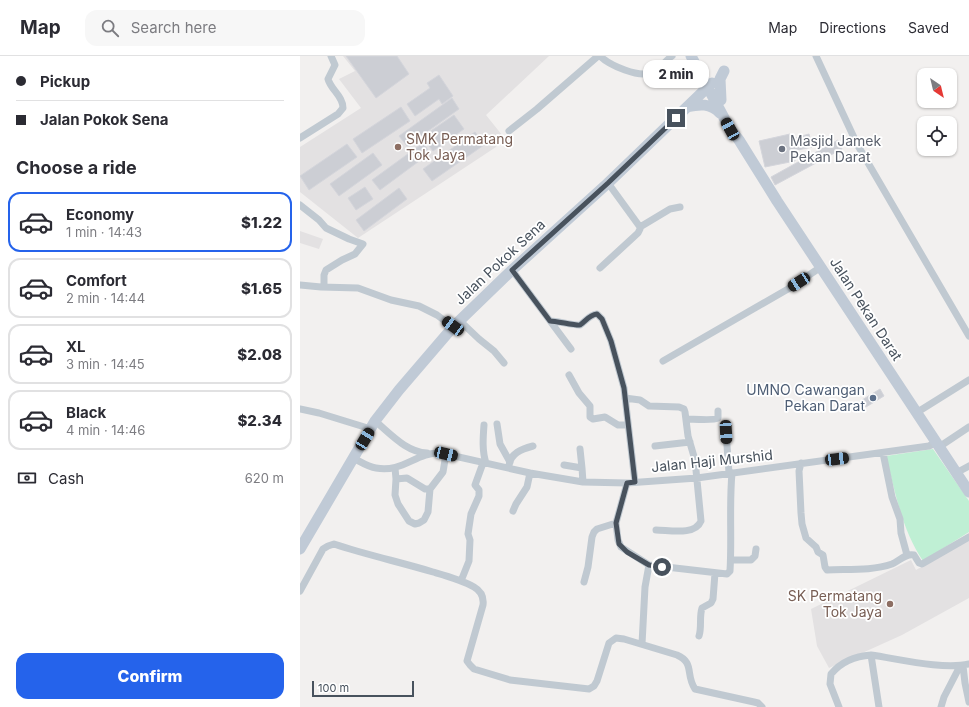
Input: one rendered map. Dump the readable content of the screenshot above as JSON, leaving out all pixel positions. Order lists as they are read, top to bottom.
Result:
{
  "streets": {
    "main road": ["Jalan Pokok Sena", "Jalan Pekan Darat"],
    "street": ["Jalan Haji Murshid"]
  },
  "crossings": [
    ["Jalan Pokok Sena", "Jalan Haji Murshid"],
    ["Jalan Pekan Darat", "Jalan Haji Murshid"]
  ],
  "places": [
    "SMK Permatang Tok Jaya",
    "Masjid Jamek Pekan Darat",
    "UMNO Cawangan Pekan Darat",
    "SK Permatang Tok Jaya"
  ],
  "scale_bar": "100 m",
  "north": "bottom right",
  "page": {
    "header": "Map",
    "search": "Search here",
    "nav": ["Map", "Directions", "Saved"],
    "banner": ["Pickup", "Jalan Pokok Sena"],
    "bubble": "2 min",
    "heading": "Choose a ride",
    "list": [
      {
        "name": "Economy",
        "note": "1 min · 14:43",
        "value": "$1.22"
      },
      {
        "name": "Comfort",
        "note": "2 min · 14:44",
        "value": "$1.65"
      },
      {
        "name": "XL",
        "note": "3 min · 14:45",
        "value": "$2.08"
      },
      {
        "name": "Black",
        "note": "4 min · 14:46",
        "value": "$2.34"
      }
    ],
    "pay": ["Cash", "620 m"],
    "buttons": "Confirm",
    "scale": "100 m"
  }
}
